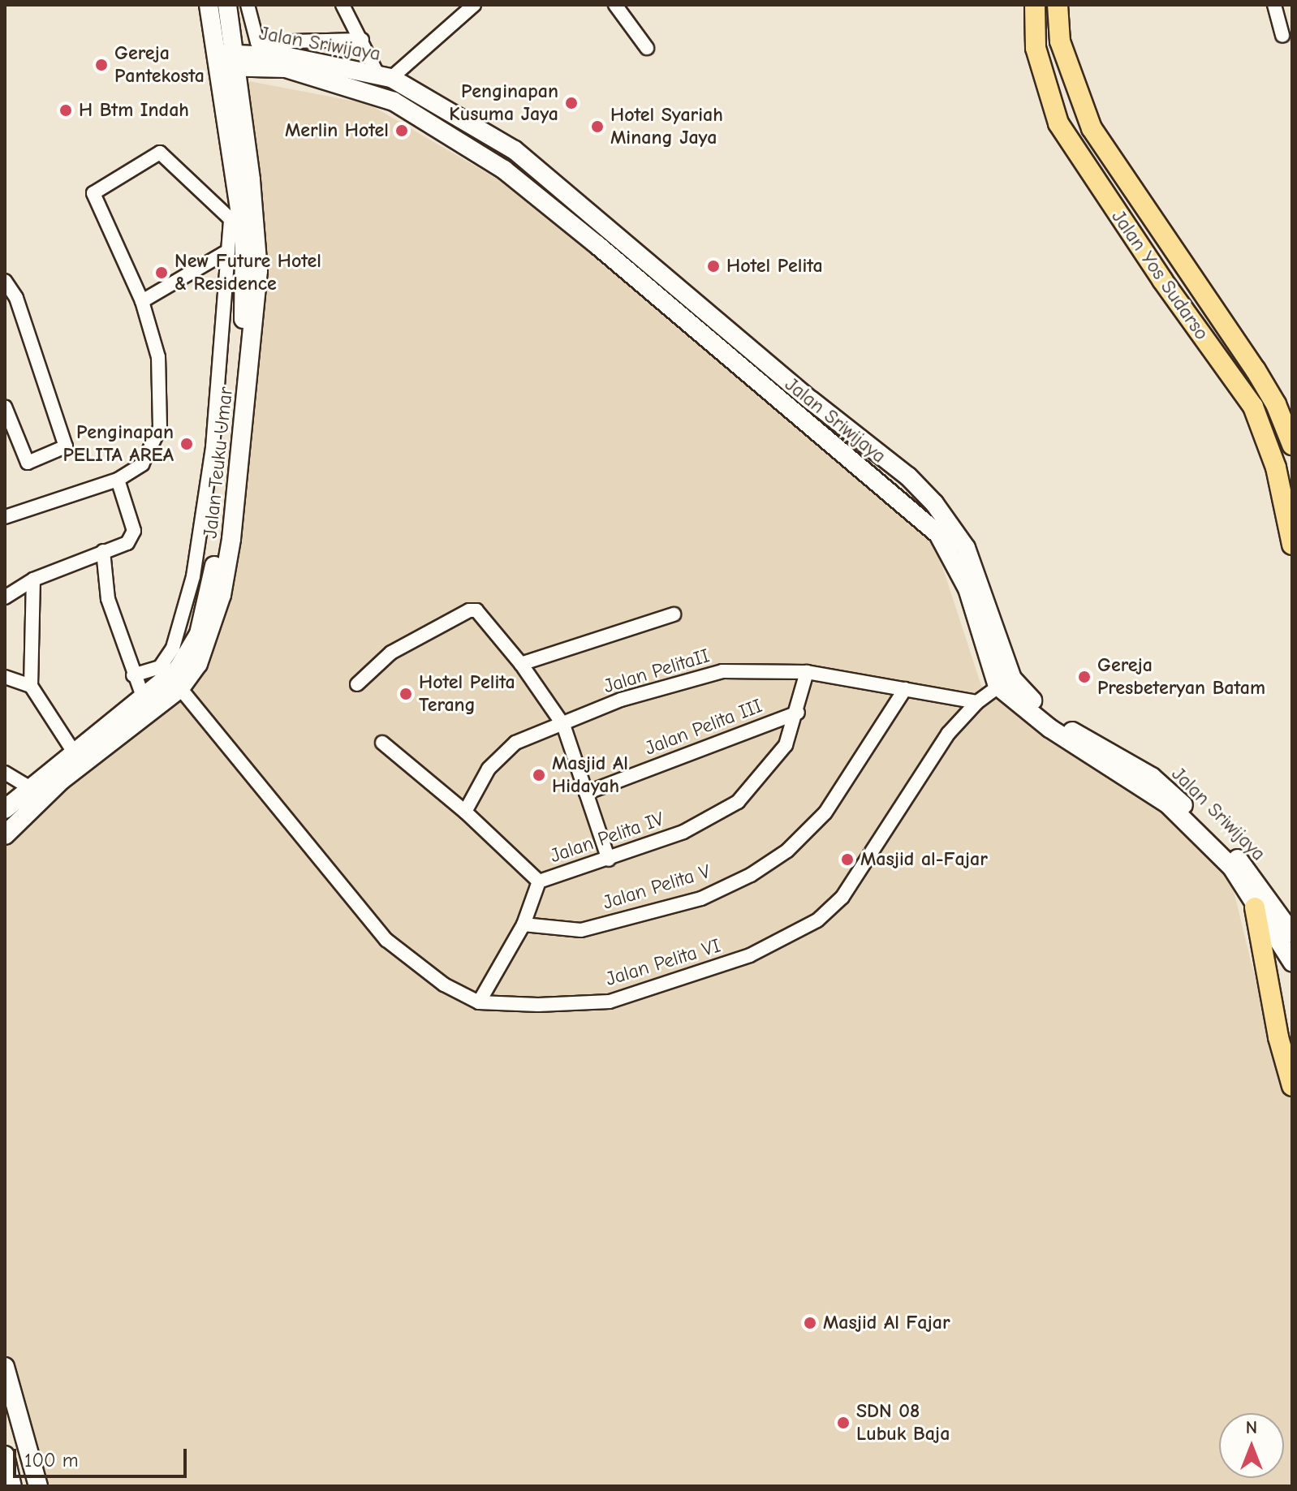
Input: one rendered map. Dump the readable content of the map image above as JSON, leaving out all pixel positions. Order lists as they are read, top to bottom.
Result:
{
  "streets": {
    "main road": ["Jalan Sriwijaya", "Jalan Yos Sudarso", "Jalan Teuku Umar"],
    "street": [
      "Jalan PelitaII",
      "Jalan Pelita III",
      "Jalan Pelita IV",
      "Jalan Pelita V",
      "Jalan Pelita VI"
    ]
  },
  "crossings": [
    ["Jalan Sriwijaya", "Jalan Teuku Umar"],
    ["Jalan Sriwijaya", "Jalan Pelita VI"],
    ["Jalan Teuku Umar", "Jalan Pelita VI"],
    ["Jalan PelitaII", "Jalan Pelita IV"],
    ["Jalan PelitaII", "Jalan Pelita V"],
    ["Jalan PelitaII", "Jalan Pelita VI"],
    ["Jalan Pelita III", "Jalan Pelita IV"]
  ],
  "places": [
    "Gereja Pantekosta",
    "Penginapan Kusuma Jaya",
    "H Btm Indah",
    "Hotel Syariah Minang Jaya",
    "Merlin Hotel",
    "Hotel Pelita",
    "New Future Hotel & Residence",
    "Penginapan PELITA AREA",
    "Gereja Presbeteryan Batam",
    "Hotel Pelita Terang",
    "Masjid Al Hidayah",
    "Masjid al-Fajar",
    "Masjid Al Fajar",
    "SDN 08 Lubuk Baja"
  ],
  "scale_bar": "100 m",
  "north": "top"
}
